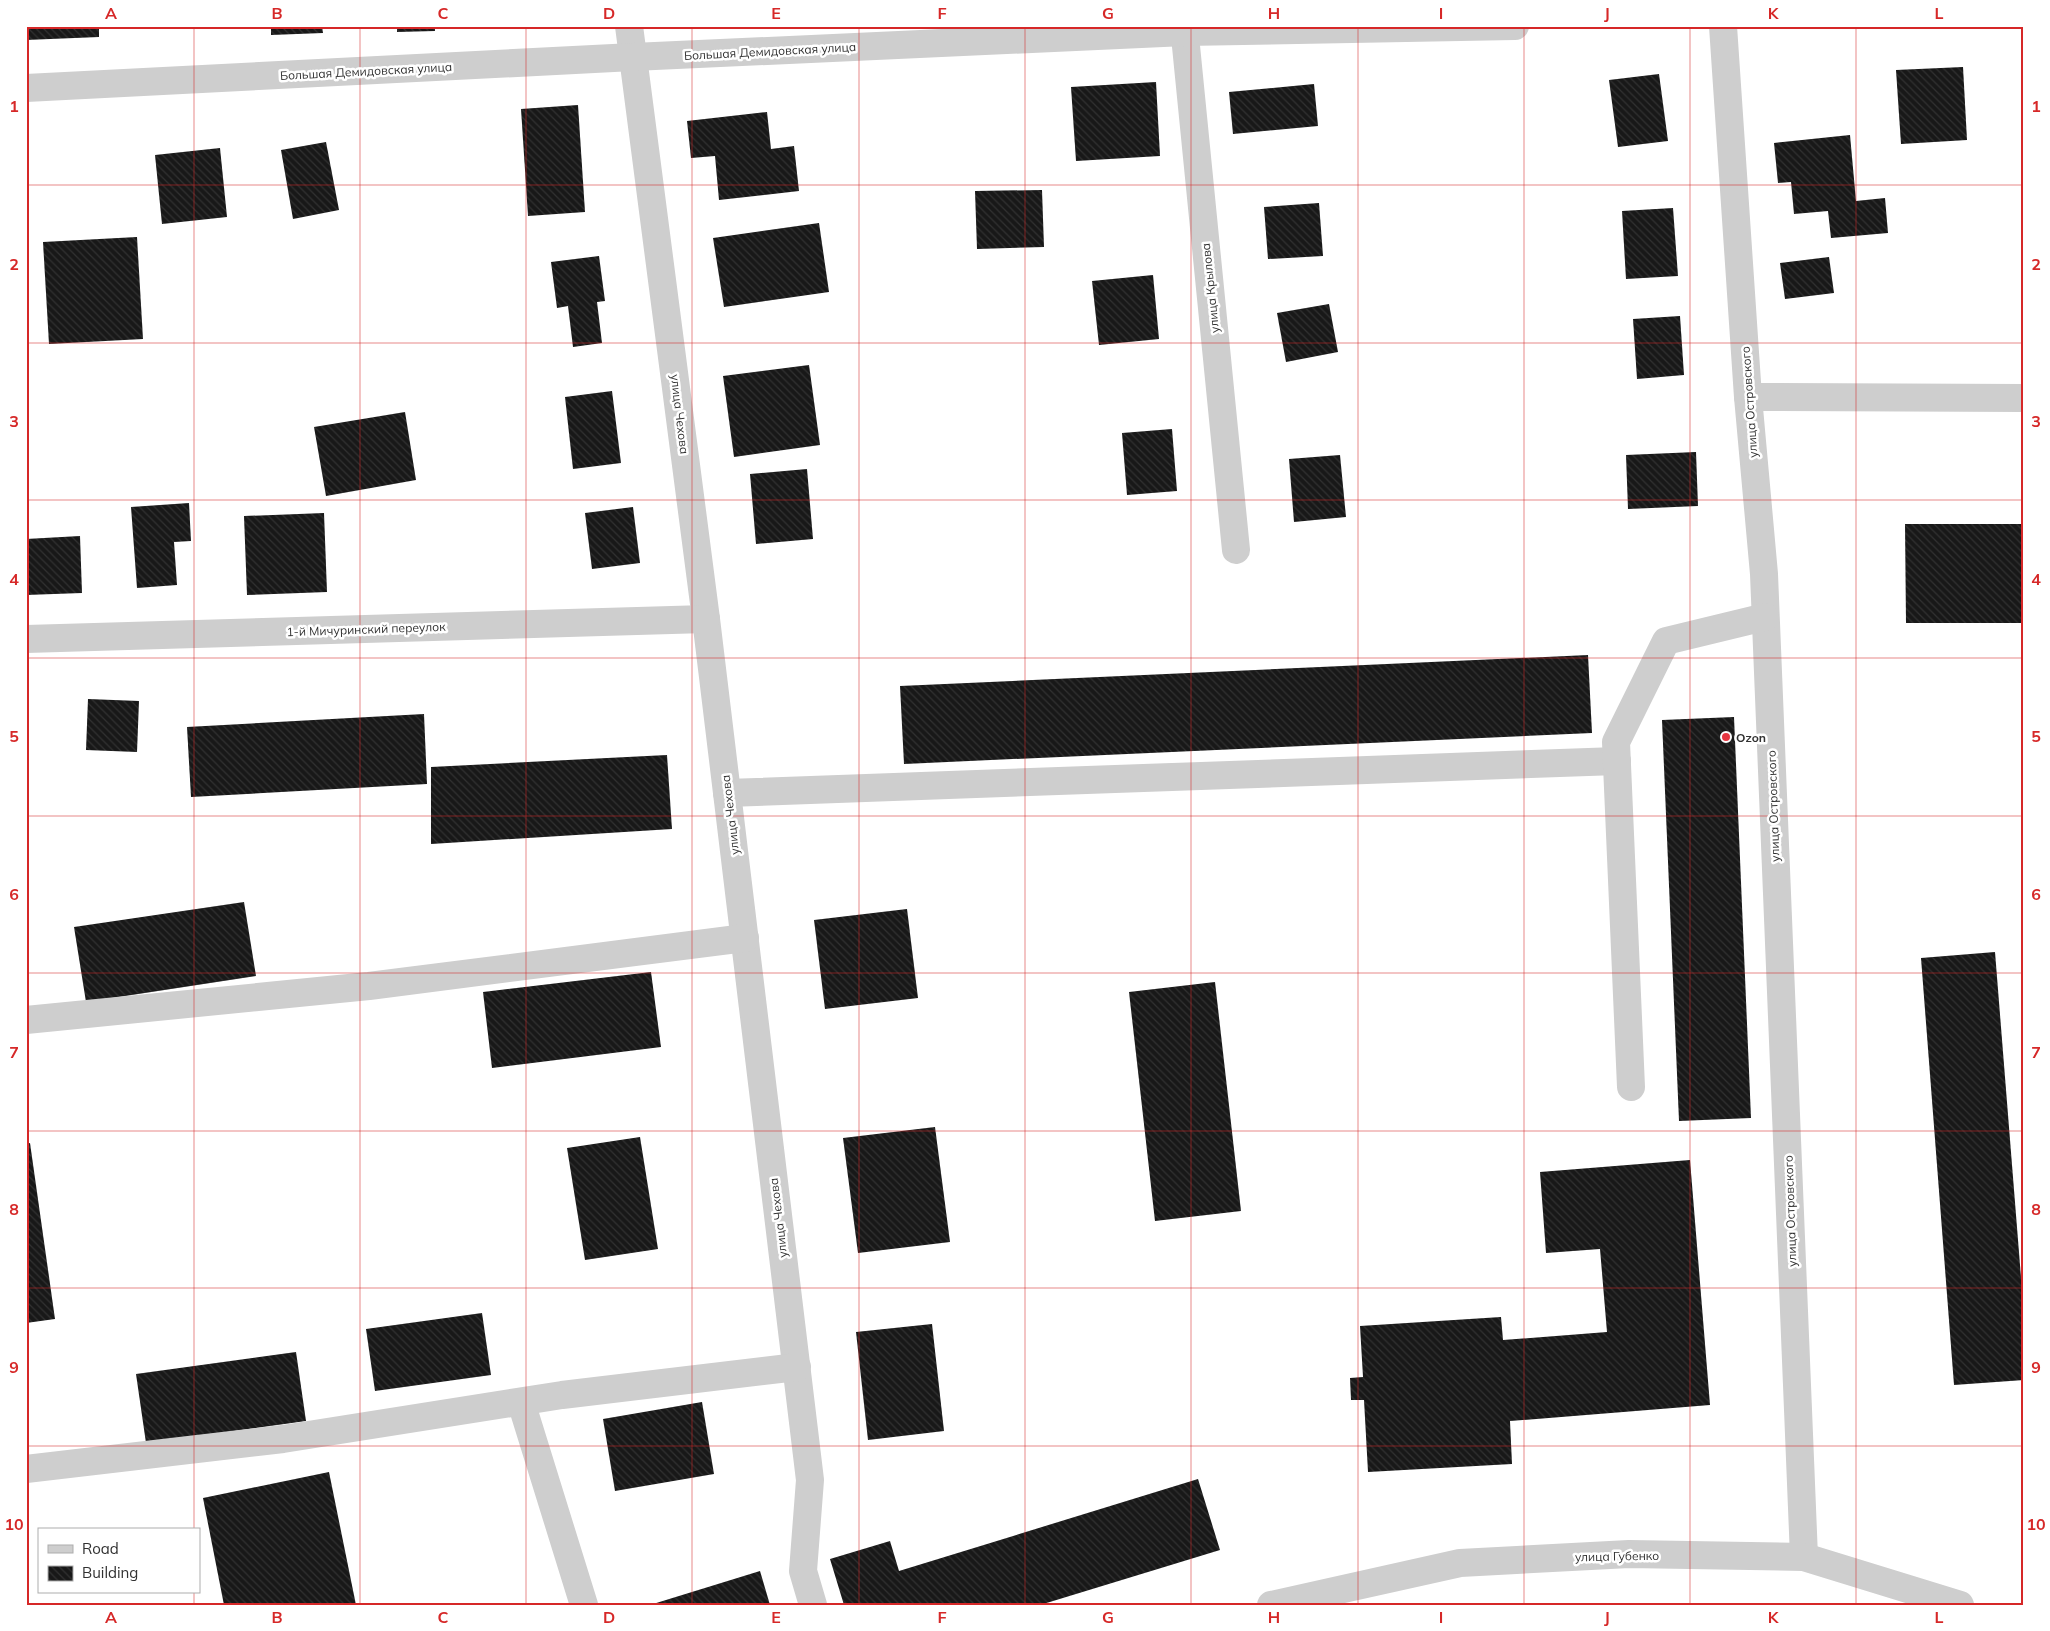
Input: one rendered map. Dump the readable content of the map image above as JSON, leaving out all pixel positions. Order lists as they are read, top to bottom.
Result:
{
  "streets": {
    "street": [
      "Большая Демидовская улица",
      "улица Крылова",
      "улица Островского",
      "улица Чехова",
      "1-й Мичуринский переулок",
      "улица Губенко"
    ]
  },
  "crossings": [
    ["Большая Демидовская улица", "улица Крылова"],
    ["Большая Демидовская улица", "улица Чехова"],
    ["улица Островского", "улица Губенко"],
    ["улица Чехова", "1-й Мичуринский переулок"]
  ],
  "places": ["Ozon"],
  "legend": ["Road", "Building"],
  "grid": {
    "columns": [
      "A",
      "B",
      "C",
      "D",
      "E",
      "F",
      "G",
      "H",
      "I",
      "J",
      "K",
      "L"
    ],
    "rows": [
      "1",
      "2",
      "3",
      "4",
      "5",
      "6",
      "7",
      "8",
      "9",
      "10"
    ]
  }
}
